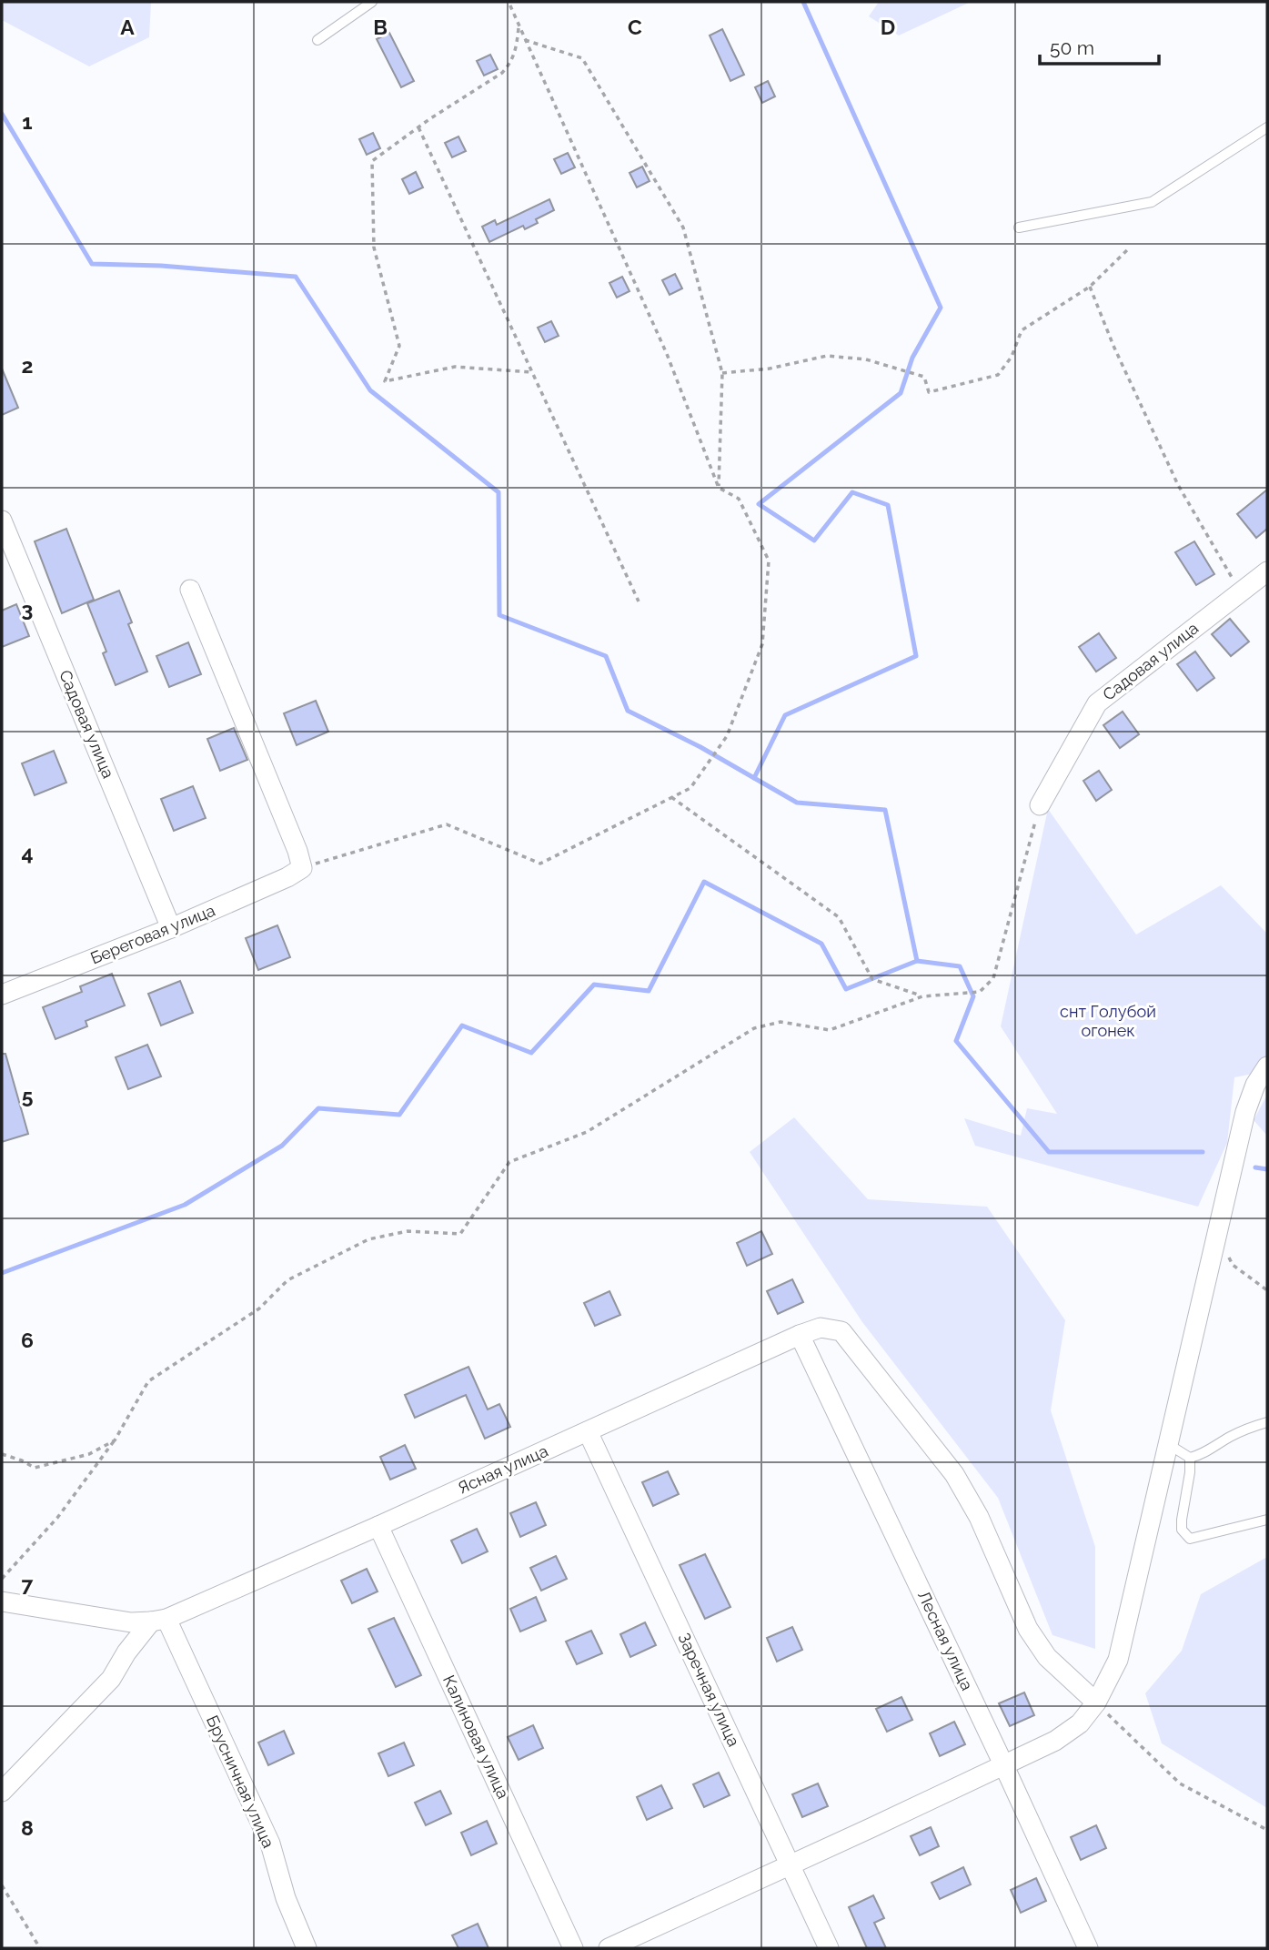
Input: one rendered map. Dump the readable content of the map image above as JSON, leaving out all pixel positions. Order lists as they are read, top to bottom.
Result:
{
  "streets": {
    "street": [
      "Садовая улица",
      "Береговая улица",
      "Ясная улица",
      "Лесная улица",
      "Заречная улица",
      "Калиновая улица",
      "Брусничная улица"
    ]
  },
  "crossings": [
    ["Садовая улица", "Береговая улица"],
    ["Ясная улица", "Лесная улица"],
    ["Ясная улица", "Заречная улица"],
    ["Ясная улица", "Калиновая улица"],
    ["Ясная улица", "Брусничная улица"]
  ],
  "parks": ["снт Голубой огонек"],
  "scale_bar": "50 m",
  "grid": {
    "columns": [
      "A",
      "B",
      "C",
      "D"
    ],
    "rows": [
      "1",
      "2",
      "3",
      "4",
      "5",
      "6",
      "7",
      "8"
    ]
  }
}
